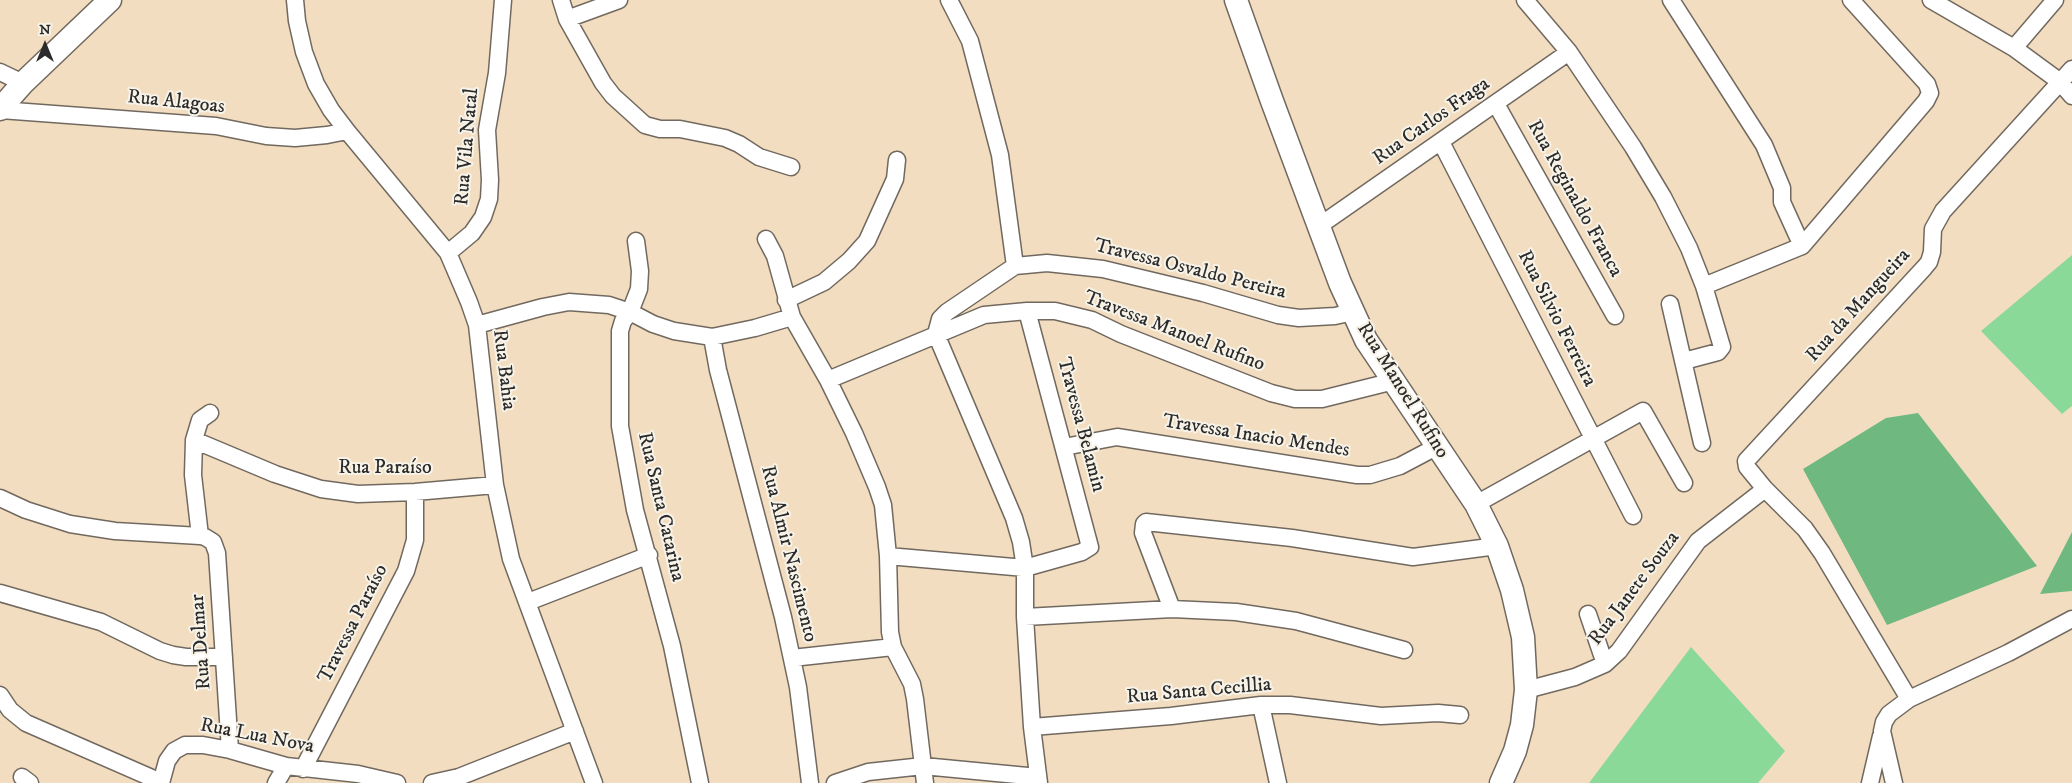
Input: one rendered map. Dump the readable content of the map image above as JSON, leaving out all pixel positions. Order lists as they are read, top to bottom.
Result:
{
  "streets": {
    "main road": ["Rua Manoel Rufino"],
    "street": [
      "Rua Alagoas",
      "Rua Carlos Fraga",
      "Rua Vila Natal",
      "Rua Reginaldo Franca",
      "Travessa Osvaldo Pereira",
      "Rua da Mangueira",
      "Rua Silvio Ferreira",
      "Travessa Manoel Rufino",
      "Rua Bahia",
      "Travessa Belamin",
      "Travessa Inacio Mendes",
      "Rua Paraíso",
      "Rua Santa Catarina",
      "Rua Almir Nascimento",
      "Rua Janete Souza",
      "Travessa Paraíso",
      "Rua Delmar",
      "Rua Santa Cecillia",
      "Rua Lua Nova"
    ]
  },
  "crossings": [
    ["Rua Alagoas", "Rua Bahia"],
    ["Rua Carlos Fraga", "Rua Reginaldo Franca"],
    ["Rua Carlos Fraga", "Rua Silvio Ferreira"],
    ["Rua Carlos Fraga", "Rua Manoel Rufino"],
    ["Rua Vila Natal", "Rua Bahia"],
    ["Travessa Osvaldo Pereira", "Rua Manoel Rufino"],
    ["Rua da Mangueira", "Rua Janete Souza"],
    ["Travessa Manoel Rufino", "Rua Manoel Rufino"],
    ["Travessa Manoel Rufino", "Travessa Belamin"],
    ["Rua Bahia", "Rua Paraíso"],
    ["Rua Manoel Rufino", "Travessa Inacio Mendes"],
    ["Rua Manoel Rufino", "Rua Janete Souza"],
    ["Travessa Belamin", "Travessa Inacio Mendes"],
    ["Rua Paraíso", "Travessa Paraíso"],
    ["Rua Paraíso", "Rua Delmar"],
    ["Travessa Paraíso", "Rua Lua Nova"],
    ["Rua Delmar", "Rua Lua Nova"]
  ],
  "north": "top"
}
